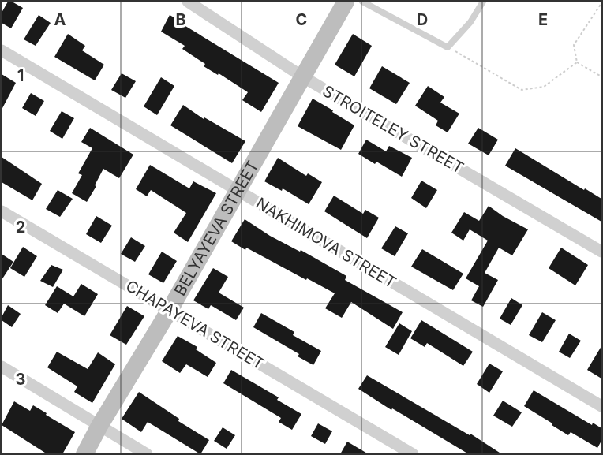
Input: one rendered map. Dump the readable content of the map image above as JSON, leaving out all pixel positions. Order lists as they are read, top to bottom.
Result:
{
  "streets": {
    "main road": ["BELYAYEVA STREET"],
    "street": ["STROITELEY STREET", "NAKHIMOVA STREET", "CHAPAYEVA STREET"]
  },
  "crossings": [
    ["STROITELEY STREET", "BELYAYEVA STREET"],
    ["BELYAYEVA STREET", "NAKHIMOVA STREET"],
    ["BELYAYEVA STREET", "CHAPAYEVA STREET"]
  ],
  "grid": {
    "columns": [
      "A",
      "B",
      "C",
      "D",
      "E"
    ],
    "rows": ["1", "2", "3"]
  }
}
